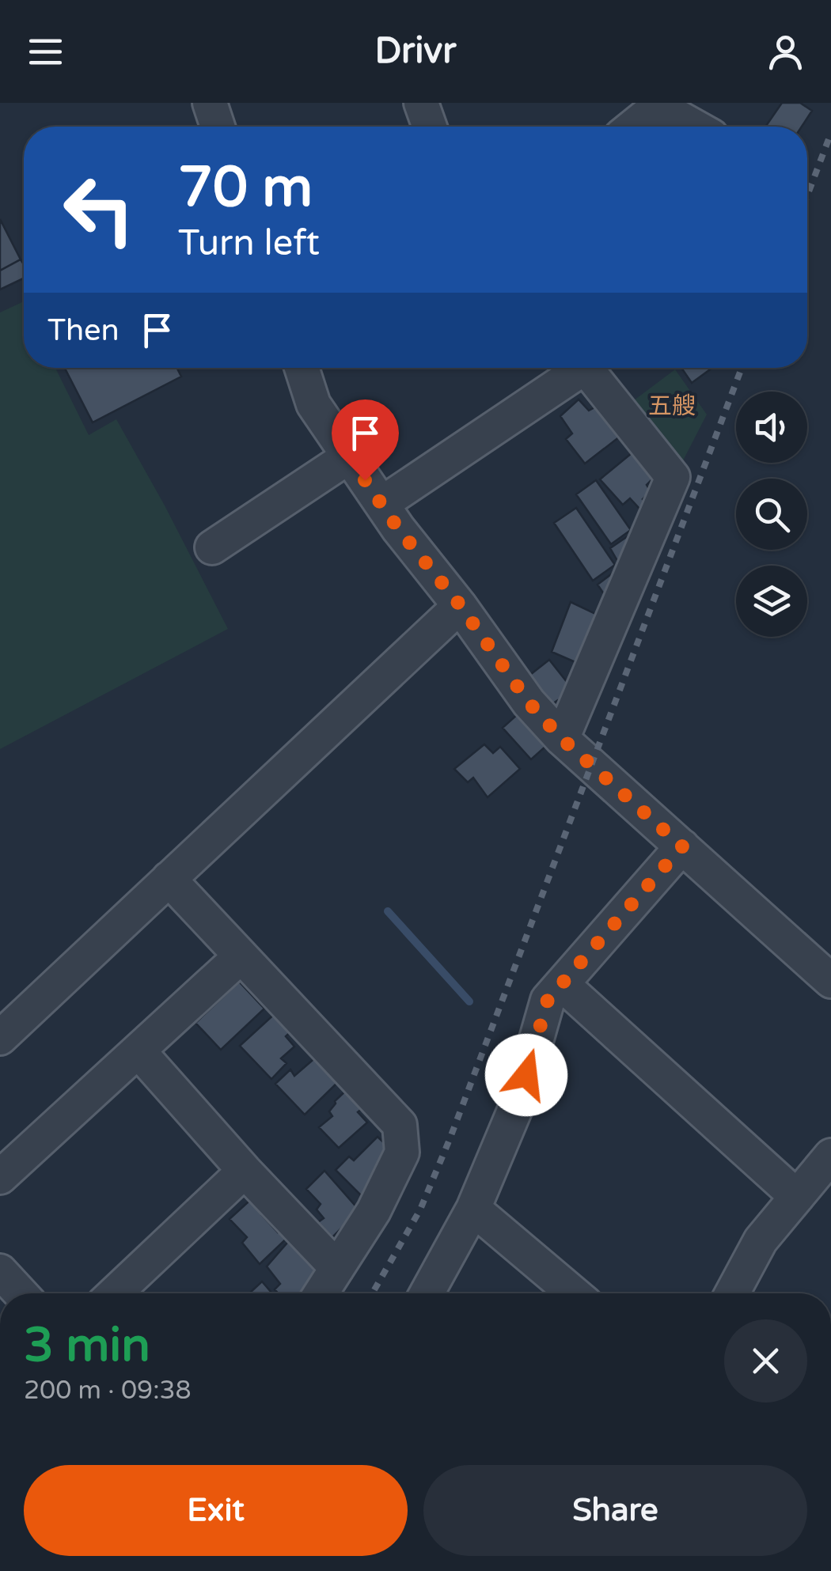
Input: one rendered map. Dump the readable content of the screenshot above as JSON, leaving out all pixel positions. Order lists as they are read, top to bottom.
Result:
{
  "districts": ["五艘"],
  "page": {
    "header": "Drivr",
    "turn": ["70 m", "Turn left"],
    "then": "Then",
    "heading": ["3 min", "200 m · 09:38"],
    "buttons": ["Exit", "Share"]
  }
}
